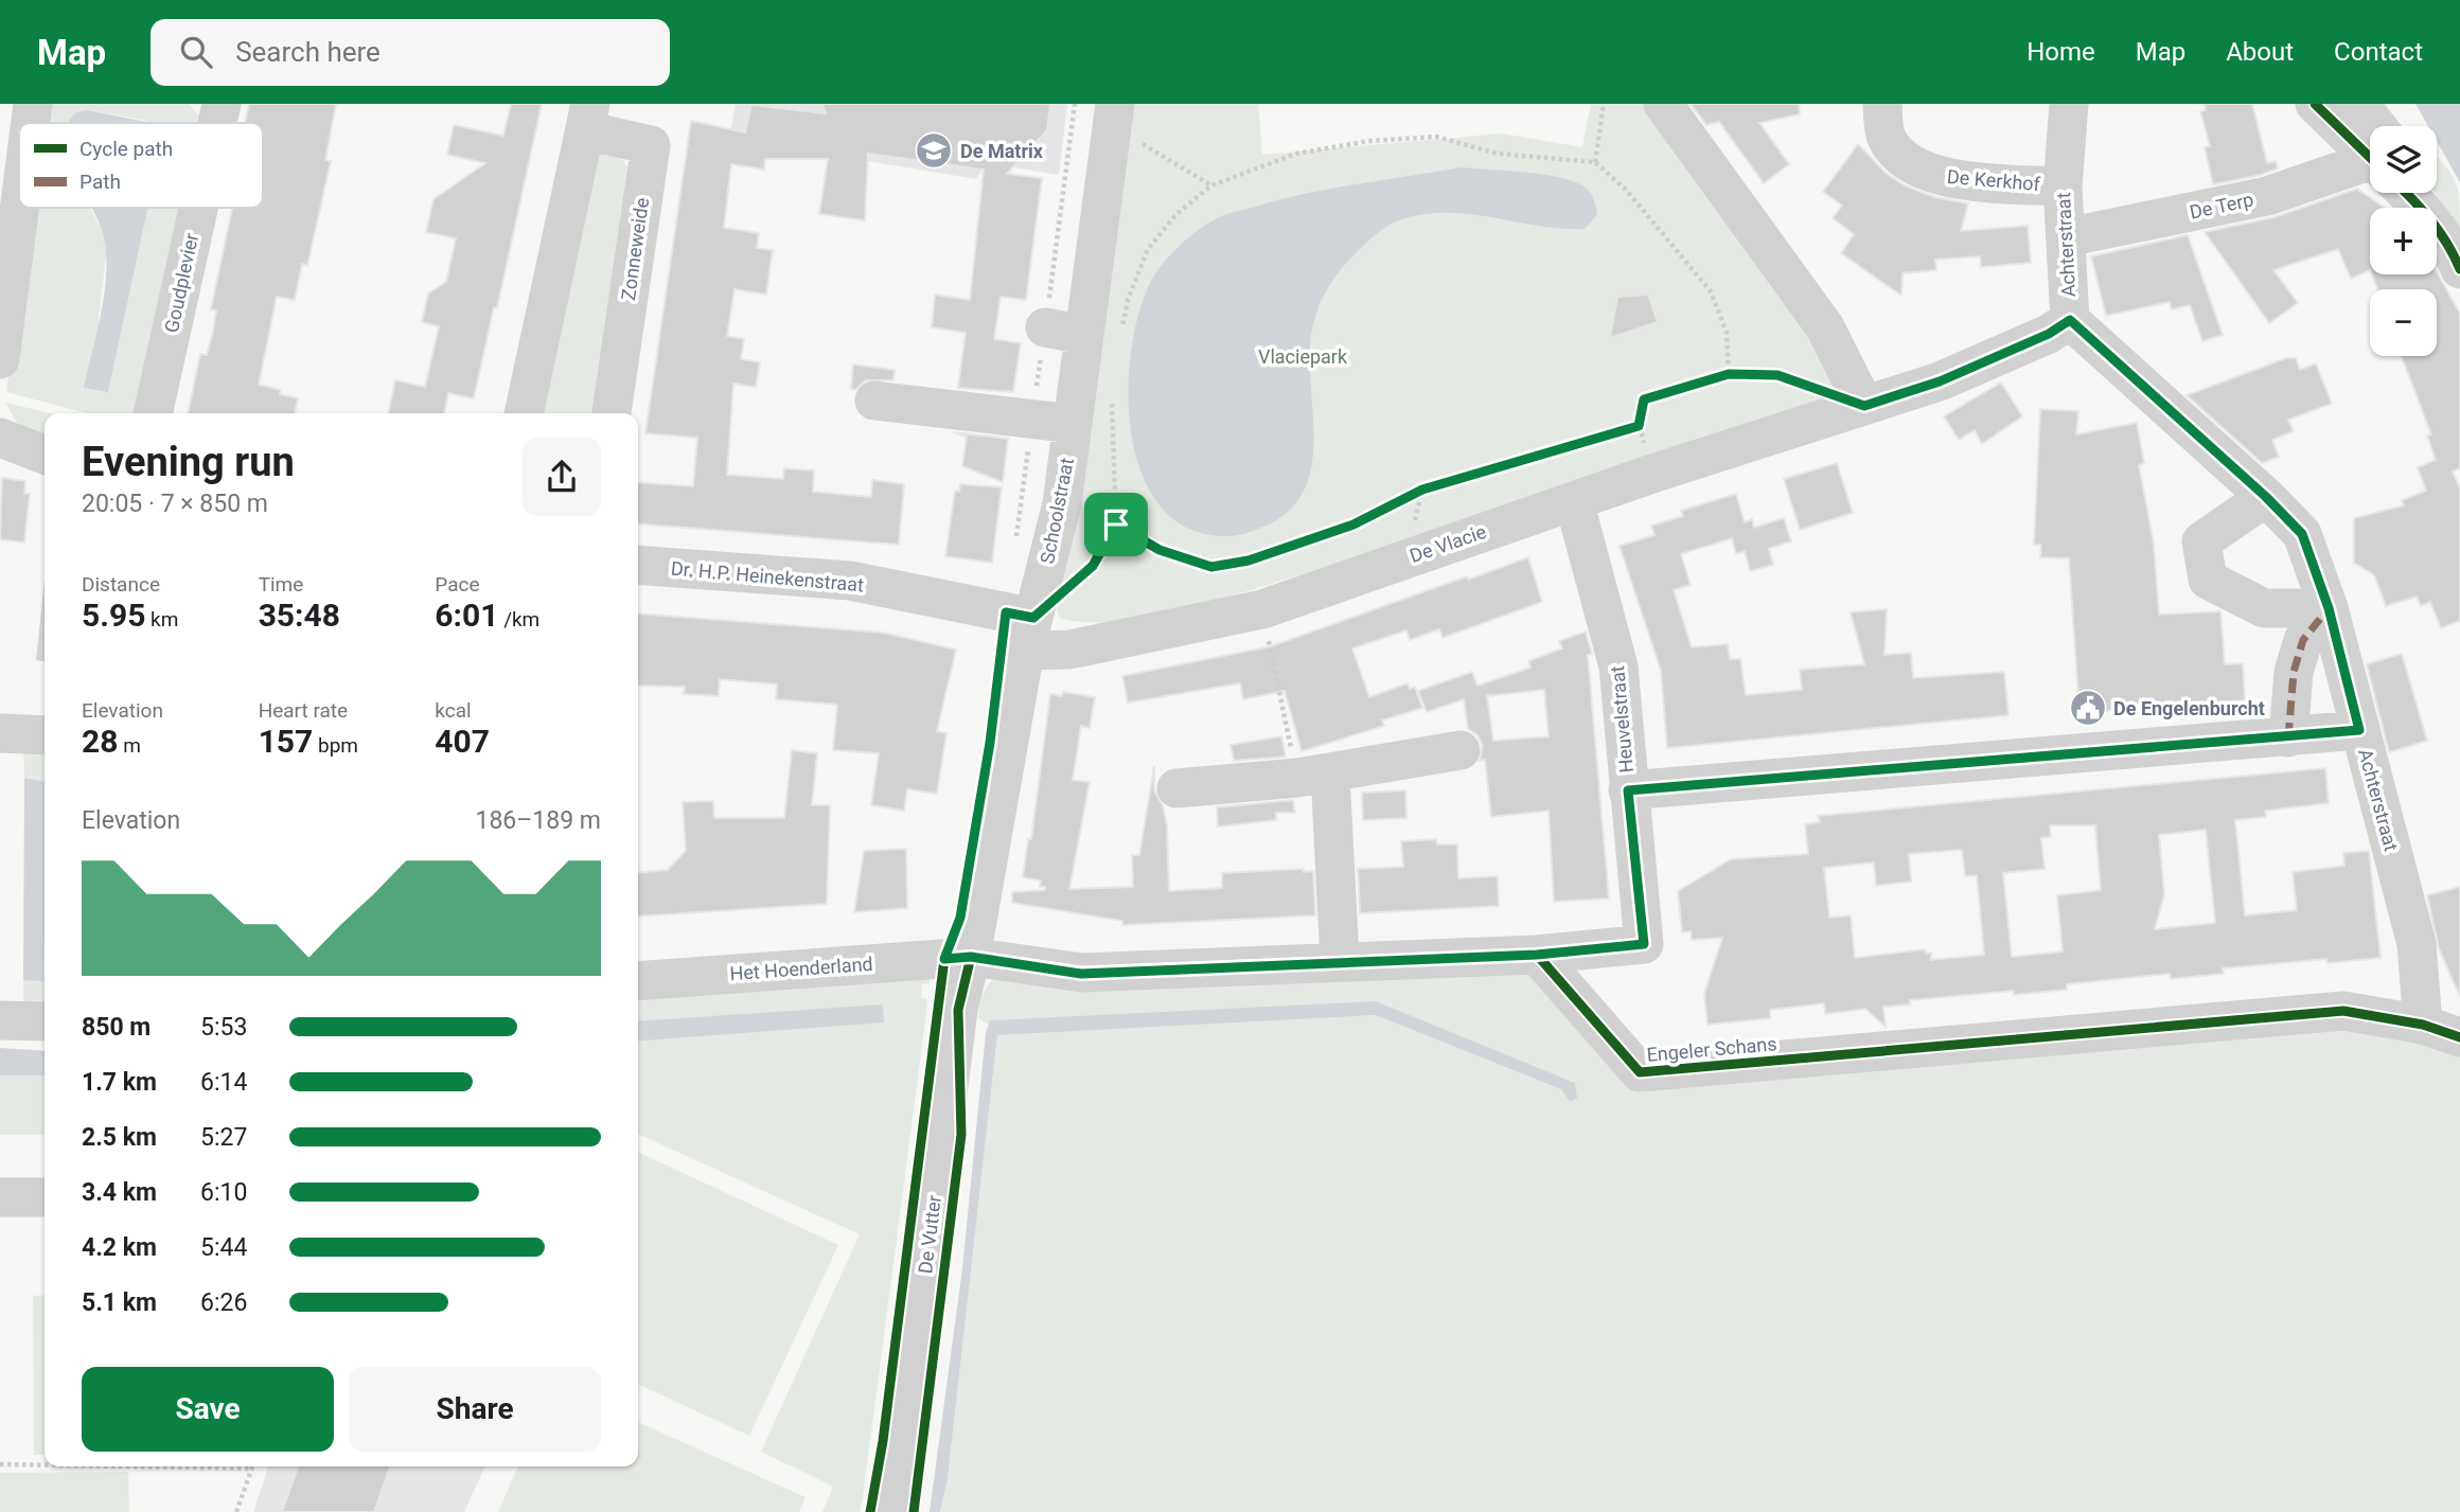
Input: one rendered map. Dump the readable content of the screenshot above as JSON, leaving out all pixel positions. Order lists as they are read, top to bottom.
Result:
{
  "streets": {
    "street": [
      "De Kerkhof",
      "De Terp",
      "Achterstraat",
      "Zonneweide",
      "Goudplevier",
      "Schoolstraat",
      "De Vlacie",
      "Dr. H.P. Heinekenstraat",
      "Heuvelstraat",
      "Het Hoenderland",
      "Engeler Schans",
      "De Vutter"
    ]
  },
  "crossings": [
    ["De Kerkhof", "Achterstraat"],
    ["De Terp", "Achterstraat"],
    ["Achterstraat", "De Vlacie"],
    ["Achterstraat", "Engeler Schans"],
    ["Schoolstraat", "De Vlacie"],
    ["Schoolstraat", "Dr. H.P. Heinekenstraat"],
    ["Schoolstraat", "Het Hoenderland"],
    ["Schoolstraat", "De Vutter"],
    ["De Vlacie", "Dr. H.P. Heinekenstraat"],
    ["De Vlacie", "Heuvelstraat"],
    ["Heuvelstraat", "Engeler Schans"],
    ["Het Hoenderland", "De Vutter"]
  ],
  "parks": ["Vlaciepark"],
  "places": {
    "school or university": ["De Matrix"],
    "public building": ["De Engelenburcht"]
  },
  "legend": ["Cycle path", "Path"],
  "page": {
    "header": "Map",
    "search": "Search here",
    "nav": [
      "Home",
      "Map",
      "About",
      "Contact"
    ],
    "map_buttons": ["+", "−"],
    "heading": ["Evening run", "20:05 · 7 × 850 m"],
    "stats": [
      ["Distance", "5.95 km"],
      ["Time", "35:48"],
      ["Pace", "6:01 /km"],
      ["Elevation", "28 m"],
      ["Heart rate", "157 bpm"],
      ["kcal", "407"]
    ],
    "chart": ["Elevation", "186–189 m"],
    "list": [
      {
        "name": "850 m",
        "note": "5:53"
      },
      {
        "name": "1.7 km",
        "note": "6:14"
      },
      {
        "name": "2.5 km",
        "note": "5:27"
      },
      {
        "name": "3.4 km",
        "note": "6:10"
      },
      {
        "name": "4.2 km",
        "note": "5:44"
      },
      {
        "name": "5.1 km",
        "note": "6:26"
      }
    ],
    "buttons": ["Save", "Share"]
  }
}
